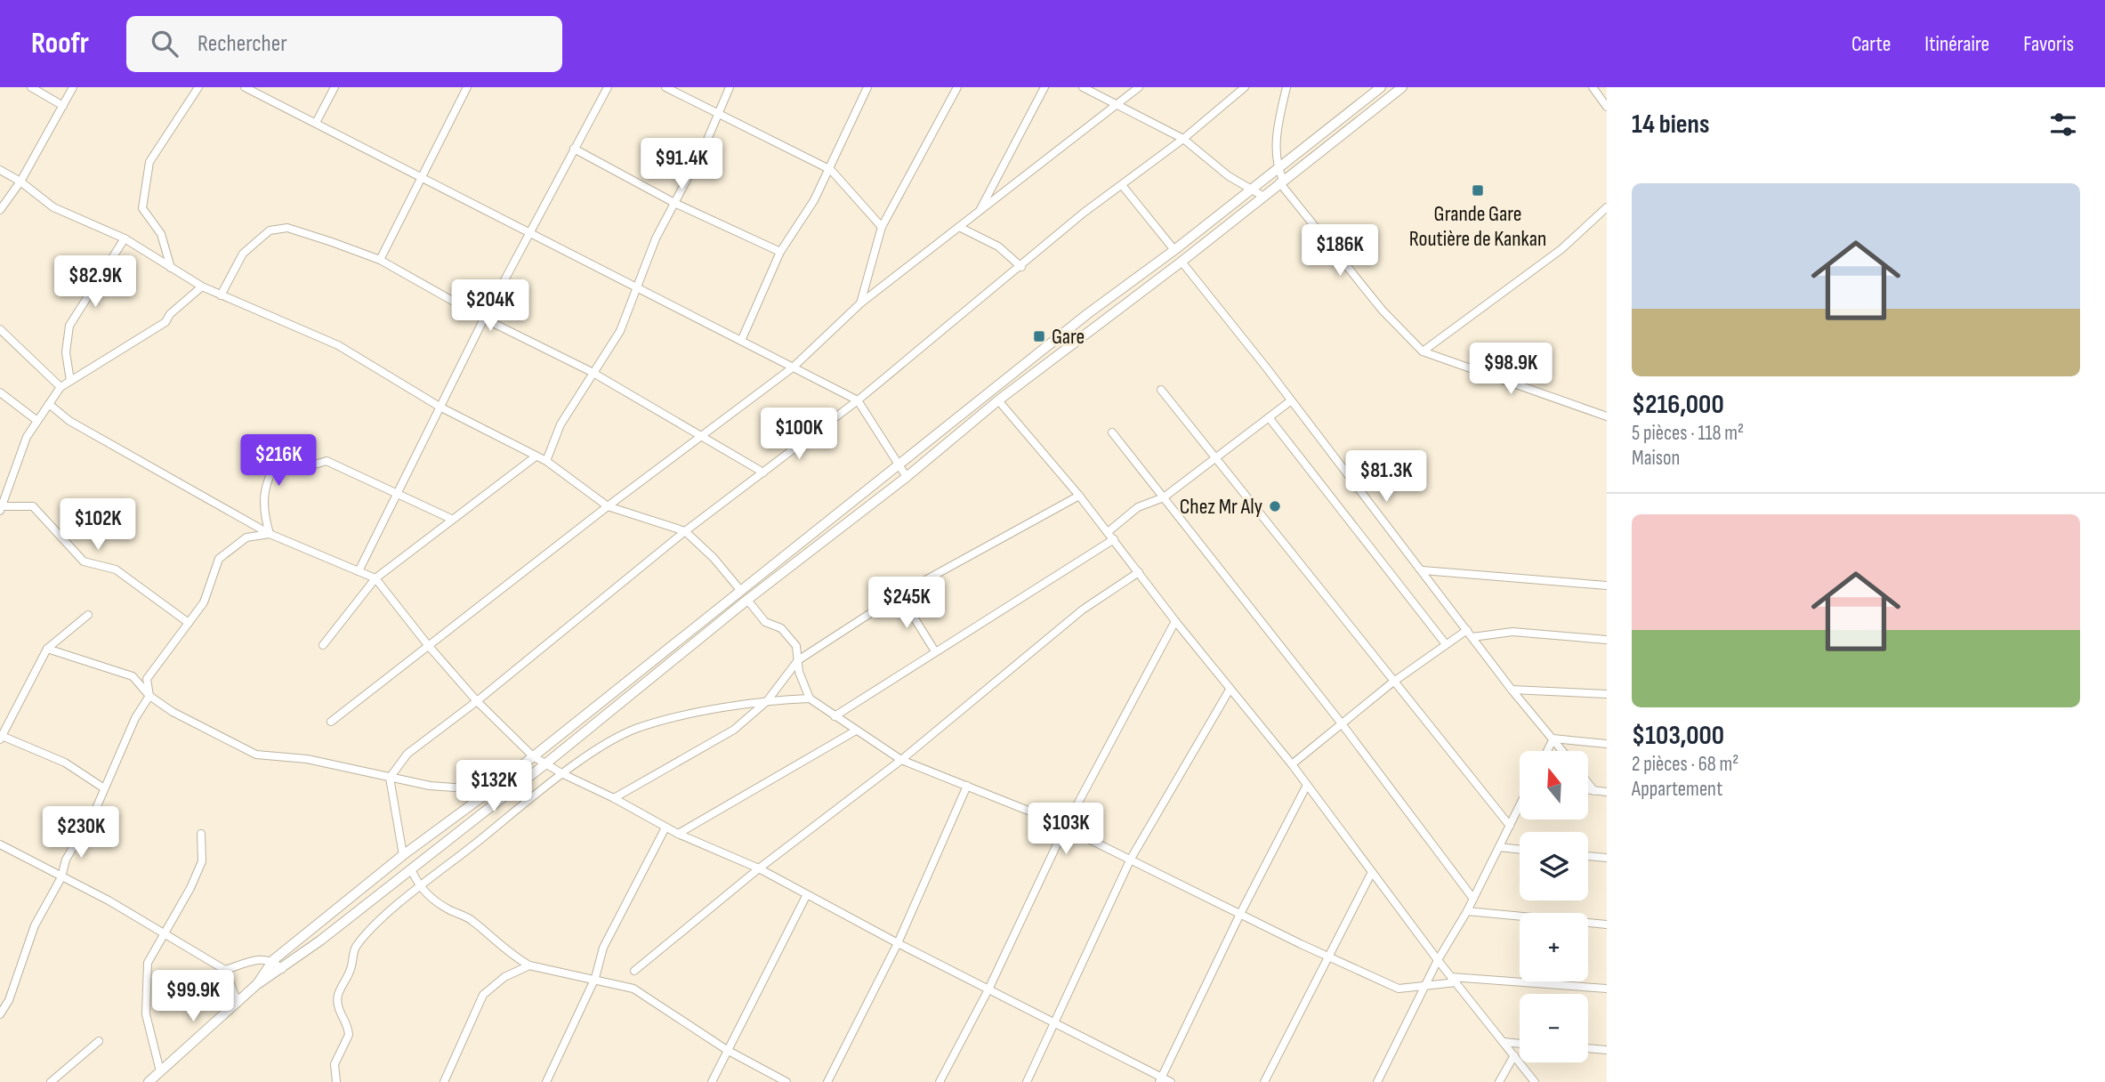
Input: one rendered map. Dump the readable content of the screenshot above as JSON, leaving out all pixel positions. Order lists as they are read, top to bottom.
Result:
{
  "places": {
    "transit": ["Grande Gare Routière de Kankan", "Gare"],
    "other": ["Chez Mr Aly"]
  },
  "north": "top",
  "page": {
    "header": "Roofr",
    "search": "Rechercher",
    "nav": ["Carte", "Itinéraire", "Favoris"],
    "heading": "14 biens",
    "price": [
      "$91.4K",
      "$186K",
      "$82.9K",
      "$204K",
      "$98.9K",
      "$100K",
      "$216K",
      "$81.3K",
      "$102K",
      "$245K",
      "$132K",
      "$103K",
      "$230K",
      "$99.9K"
    ],
    "list": [
      {
        "name": "$216,000",
        "note": "5 pièces · 118 m² · Maison"
      },
      {
        "name": "$103,000",
        "note": "2 pièces · 68 m² · Appartement"
      }
    ],
    "map_buttons": ["+", "−"]
  }
}
